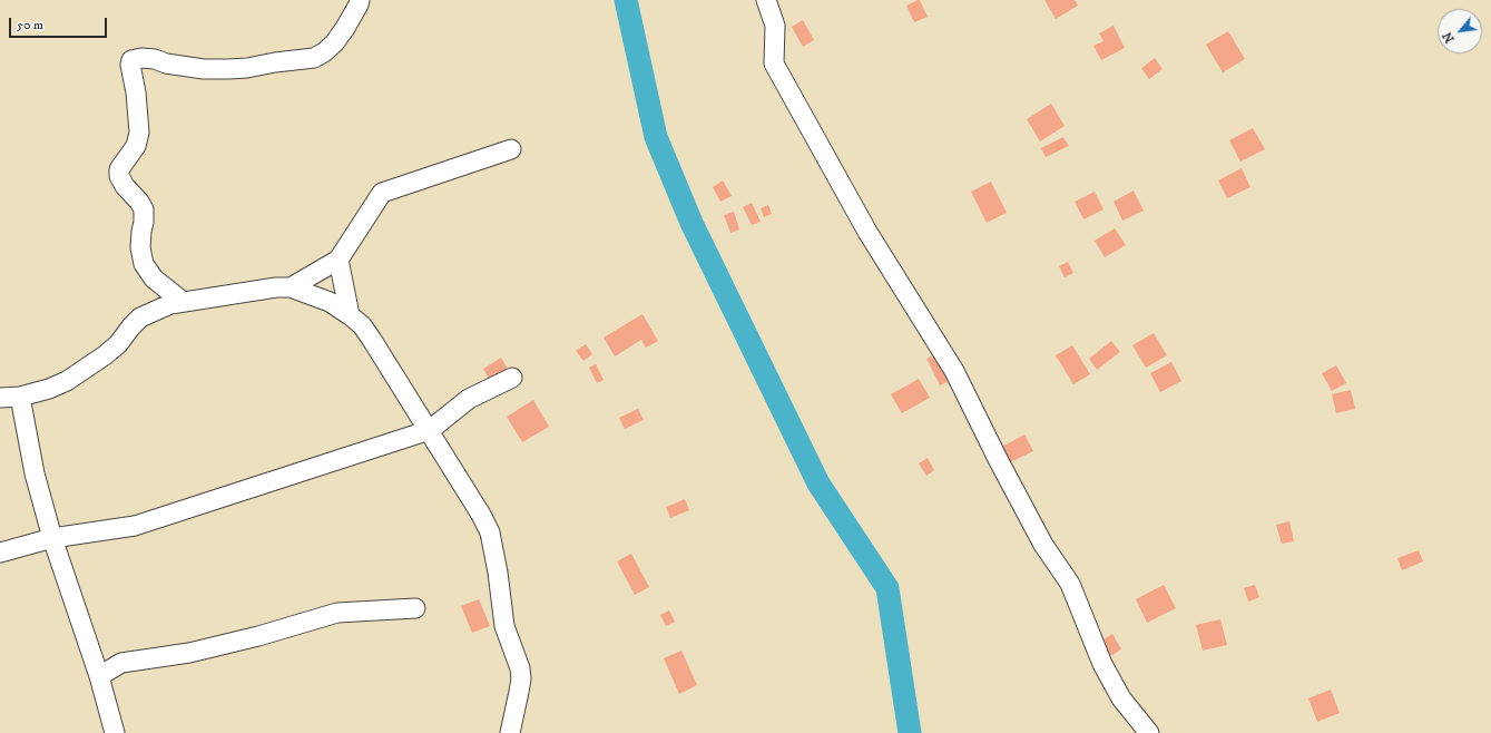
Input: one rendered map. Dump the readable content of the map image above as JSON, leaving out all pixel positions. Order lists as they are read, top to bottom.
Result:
{
  "scale_bar": "50 m",
  "north": "bottom left"
}
